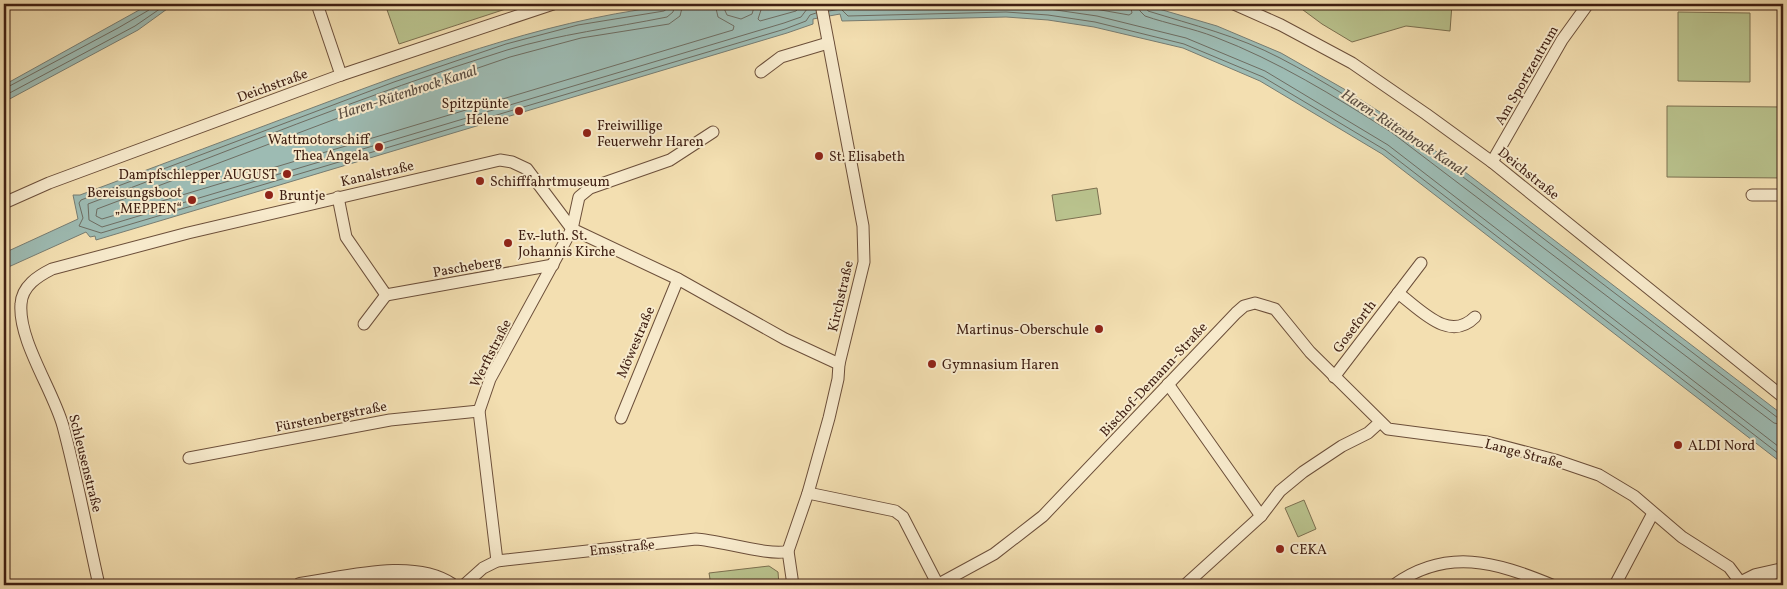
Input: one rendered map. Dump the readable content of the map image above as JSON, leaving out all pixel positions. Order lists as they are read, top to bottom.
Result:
{
  "streets": {
    "street": [
      "Am Sportzentrum",
      "Deichstraße",
      "Kanalstraße",
      "Pascheberg",
      "Kirchstraße",
      "Goseforth",
      "Möwestraße",
      "Werftstraße",
      "Bischof-Demann-Straße",
      "Fürstenbergstraße",
      "Lange Straße",
      "Schleusenstraße",
      "Emsstraße"
    ]
  },
  "crossings": [
    ["Am Sportzentrum", "Deichstraße"],
    ["Kanalstraße", "Werftstraße"],
    ["Kanalstraße", "Schleusenstraße"],
    ["Pascheberg", "Werftstraße"],
    ["Kirchstraße", "Emsstraße"],
    ["Goseforth", "Bischof-Demann-Straße"],
    ["Werftstraße", "Fürstenbergstraße"],
    ["Werftstraße", "Emsstraße"],
    ["Bischof-Demann-Straße", "Lange Straße"]
  ],
  "water": ["Haren-Rütenbrock Kanal"],
  "places": [
    "Spitzpünte Helene",
    "Freiwillige Feuerwehr Haren",
    "Wattmotorschiff Thea Angela",
    "St. Elisabeth",
    "Dampfschlepper AUGUST",
    "Schifffahrtmuseum",
    "Bruntje",
    "Bereisungsboot „MEPPEN“",
    "Ev.-luth. St. Johannis Kirche",
    "Martinus-Oberschule",
    "Gymnasium Haren",
    "ALDI Nord",
    "CEKA"
  ]
}
